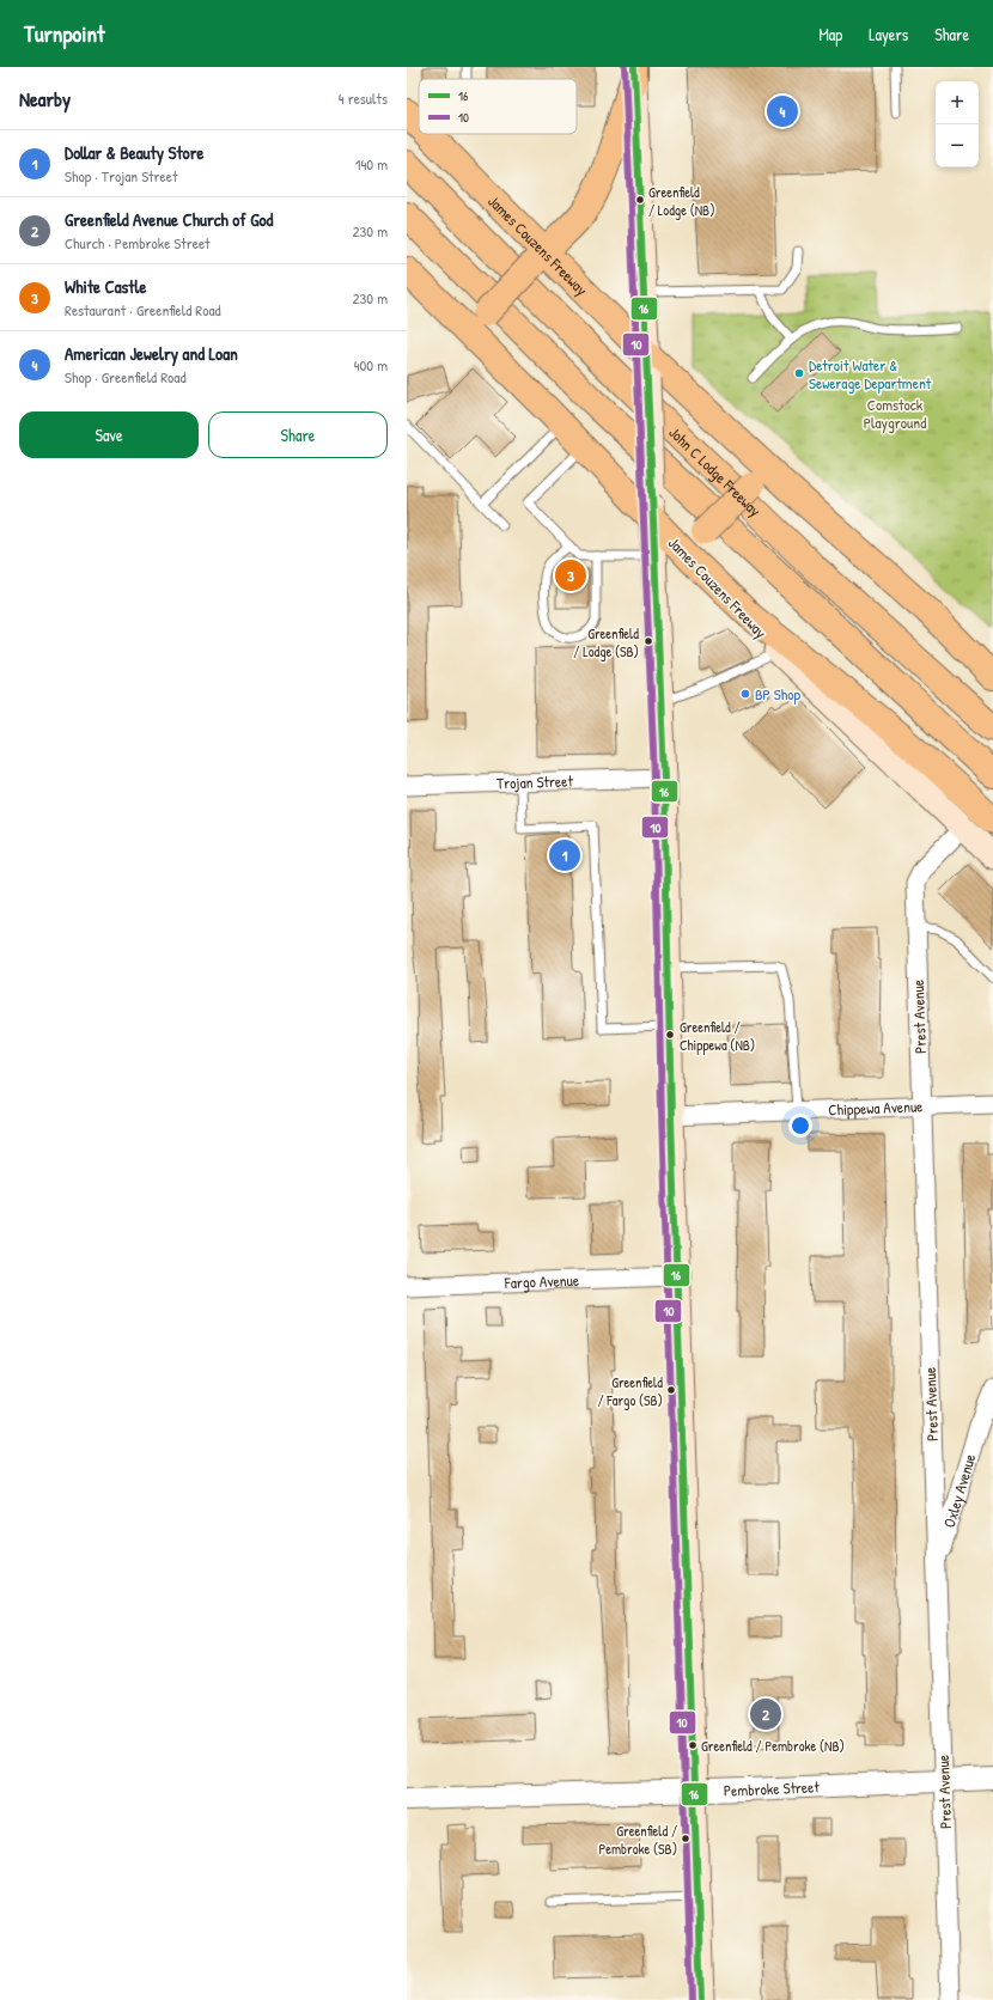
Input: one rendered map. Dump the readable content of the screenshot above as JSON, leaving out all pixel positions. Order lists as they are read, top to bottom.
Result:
{
  "streets": {
    "main road": ["James Couzens Freeway", "John C Lodge Freeway"],
    "street": [
      "Trojan Street",
      "Prest Avenue",
      "Chippewa Avenue",
      "Fargo Avenue",
      "Oxley Avenue",
      "Pembroke Street"
    ]
  },
  "crossings": [
    ["James Couzens Freeway", "Prest Avenue"],
    ["Prest Avenue", "Chippewa Avenue"],
    ["Prest Avenue", "Oxley Avenue"],
    ["Prest Avenue", "Pembroke Street"]
  ],
  "parks": ["Comstock Playground"],
  "places": [
    "Greenfield / Lodge (NB)",
    "Detroit Water & Sewerage Department",
    "Greenfield / Lodge (SB)",
    "BP Shop",
    "Greenfield / Chippewa (NB)",
    "Greenfield / Fargo (SB)",
    "Greenfield / Pembroke (NB)",
    "Greenfield / Pembroke (SB)"
  ],
  "lines": ["transit line 16", "transit line 10"],
  "legend": ["16", "10"],
  "page": {
    "header": "Turnpoint",
    "nav": ["Map", "Layers", "Share"],
    "heading": ["Nearby", "4 results"],
    "map_buttons": ["+", "−"],
    "pins": [
      "4",
      "3",
      "1",
      "2"
    ],
    "list": [
      {
        "mark": "1",
        "name": "Dollar & Beauty Store",
        "note": "Shop · Trojan Street",
        "value": "140 m"
      },
      {
        "mark": "2",
        "name": "Greenfield Avenue Church of God",
        "note": "Church · Pembroke Street",
        "value": "230 m"
      },
      {
        "mark": "3",
        "name": "White Castle",
        "note": "Restaurant · Greenfield Road",
        "value": "230 m"
      },
      {
        "mark": "4",
        "name": "American Jewelry and Loan",
        "note": "Shop · Greenfield Road",
        "value": "400 m"
      }
    ],
    "buttons": ["Save", "Share"]
  }
}
